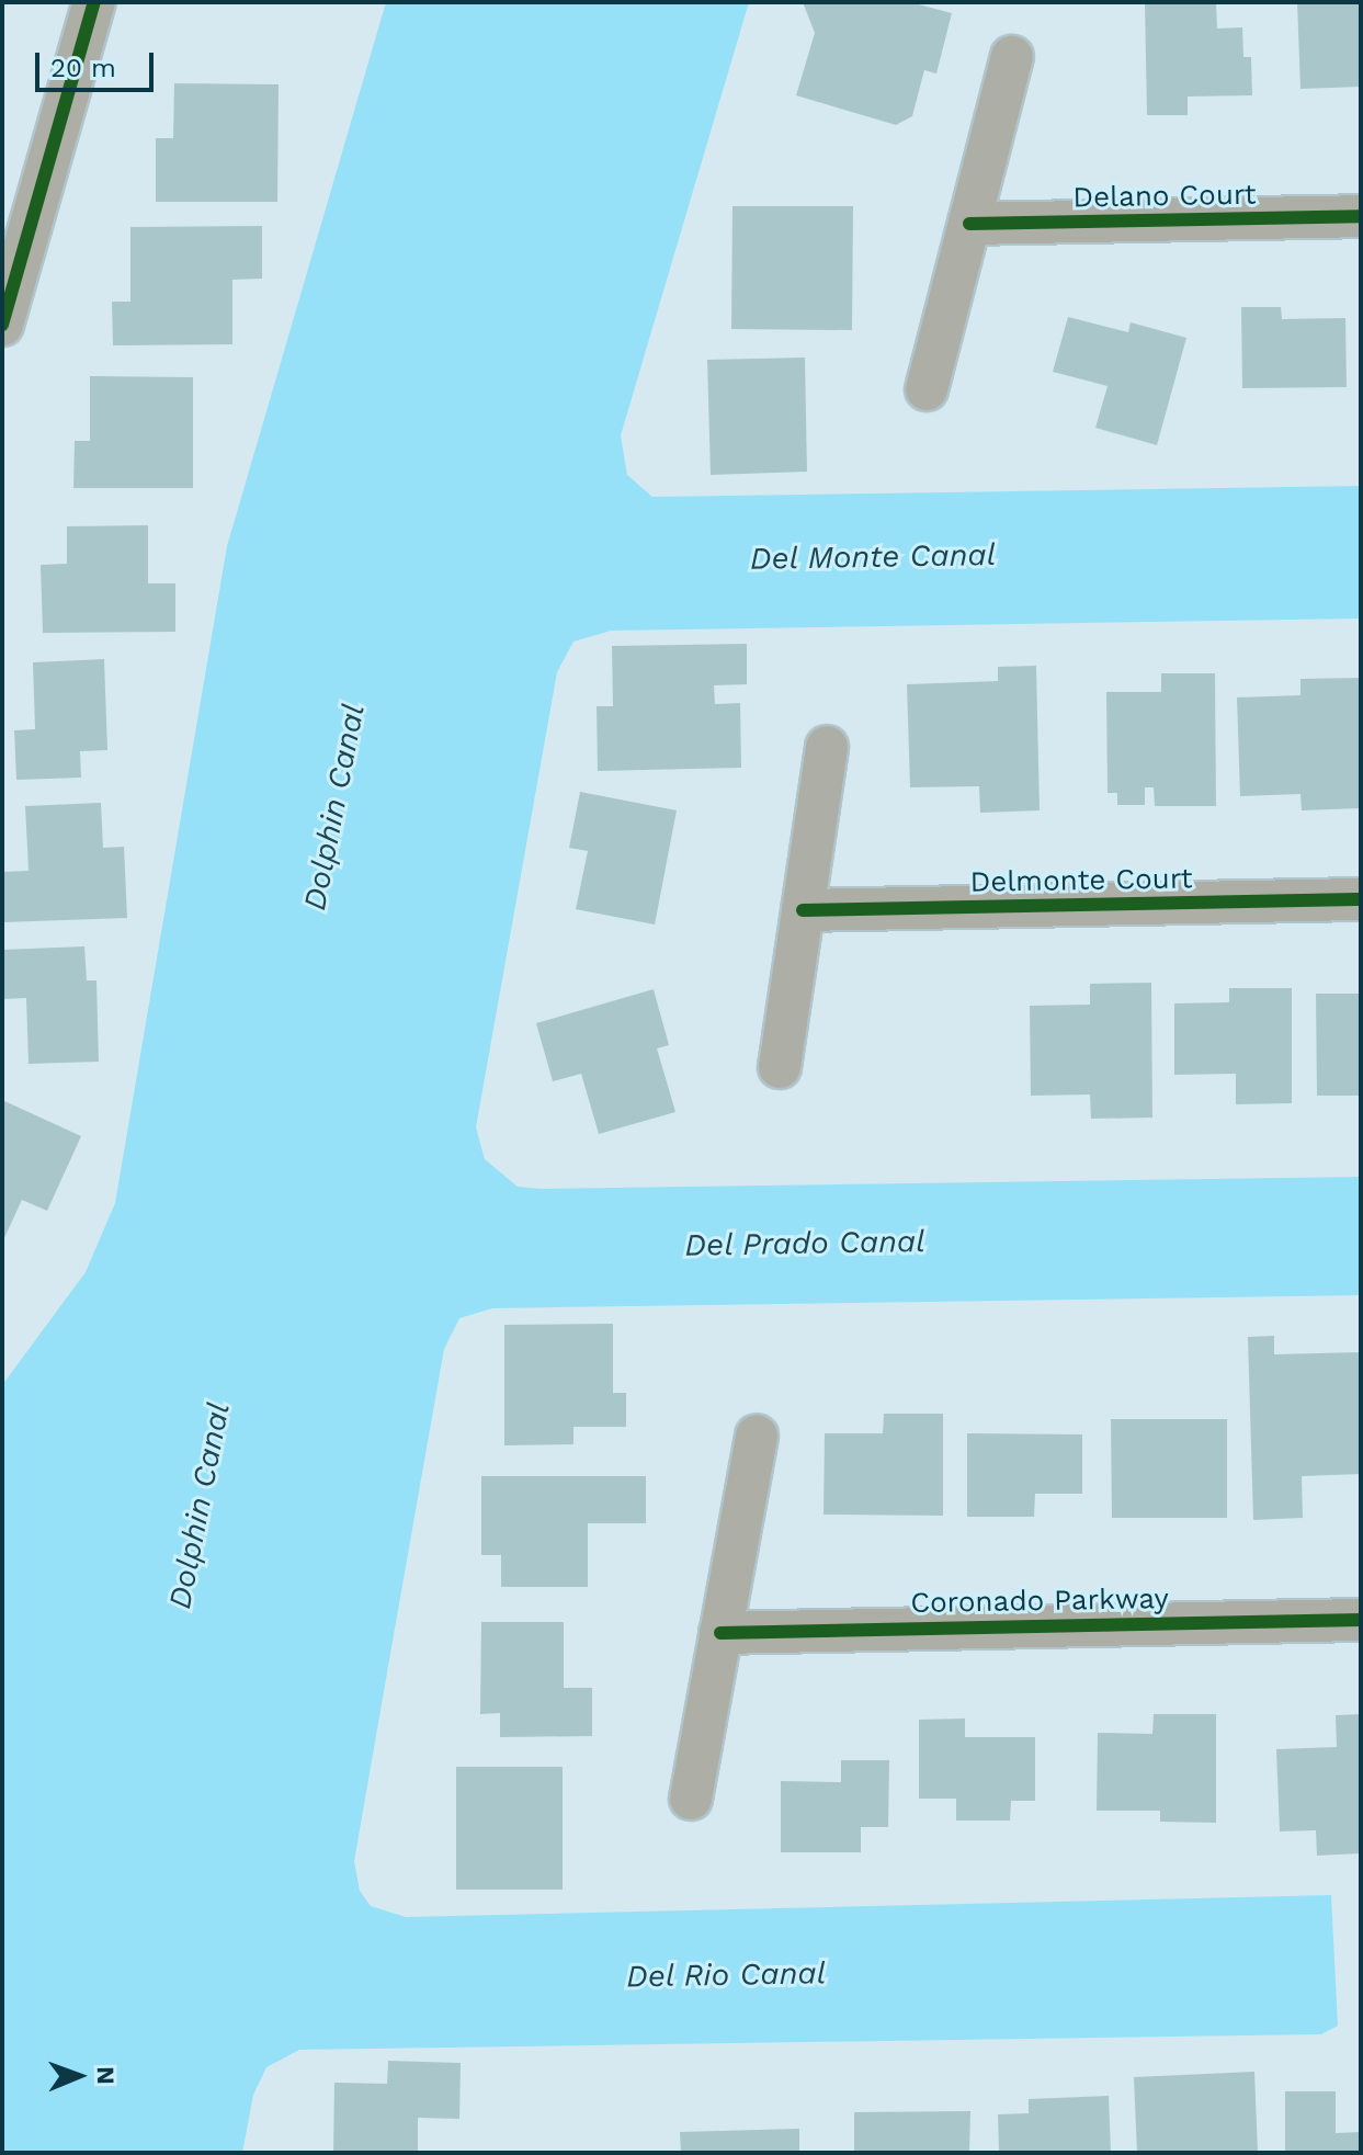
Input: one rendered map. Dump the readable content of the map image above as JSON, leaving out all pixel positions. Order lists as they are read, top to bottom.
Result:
{
  "streets": {
    "street": ["Delano Court", "Delmonte Court", "Coronado Parkway"]
  },
  "water": [
    "Del Monte Canal",
    "Dolphin Canal",
    "Del Prado Canal",
    "Del Rio Canal"
  ],
  "scale_bar": "20 m",
  "north": "right"
}
